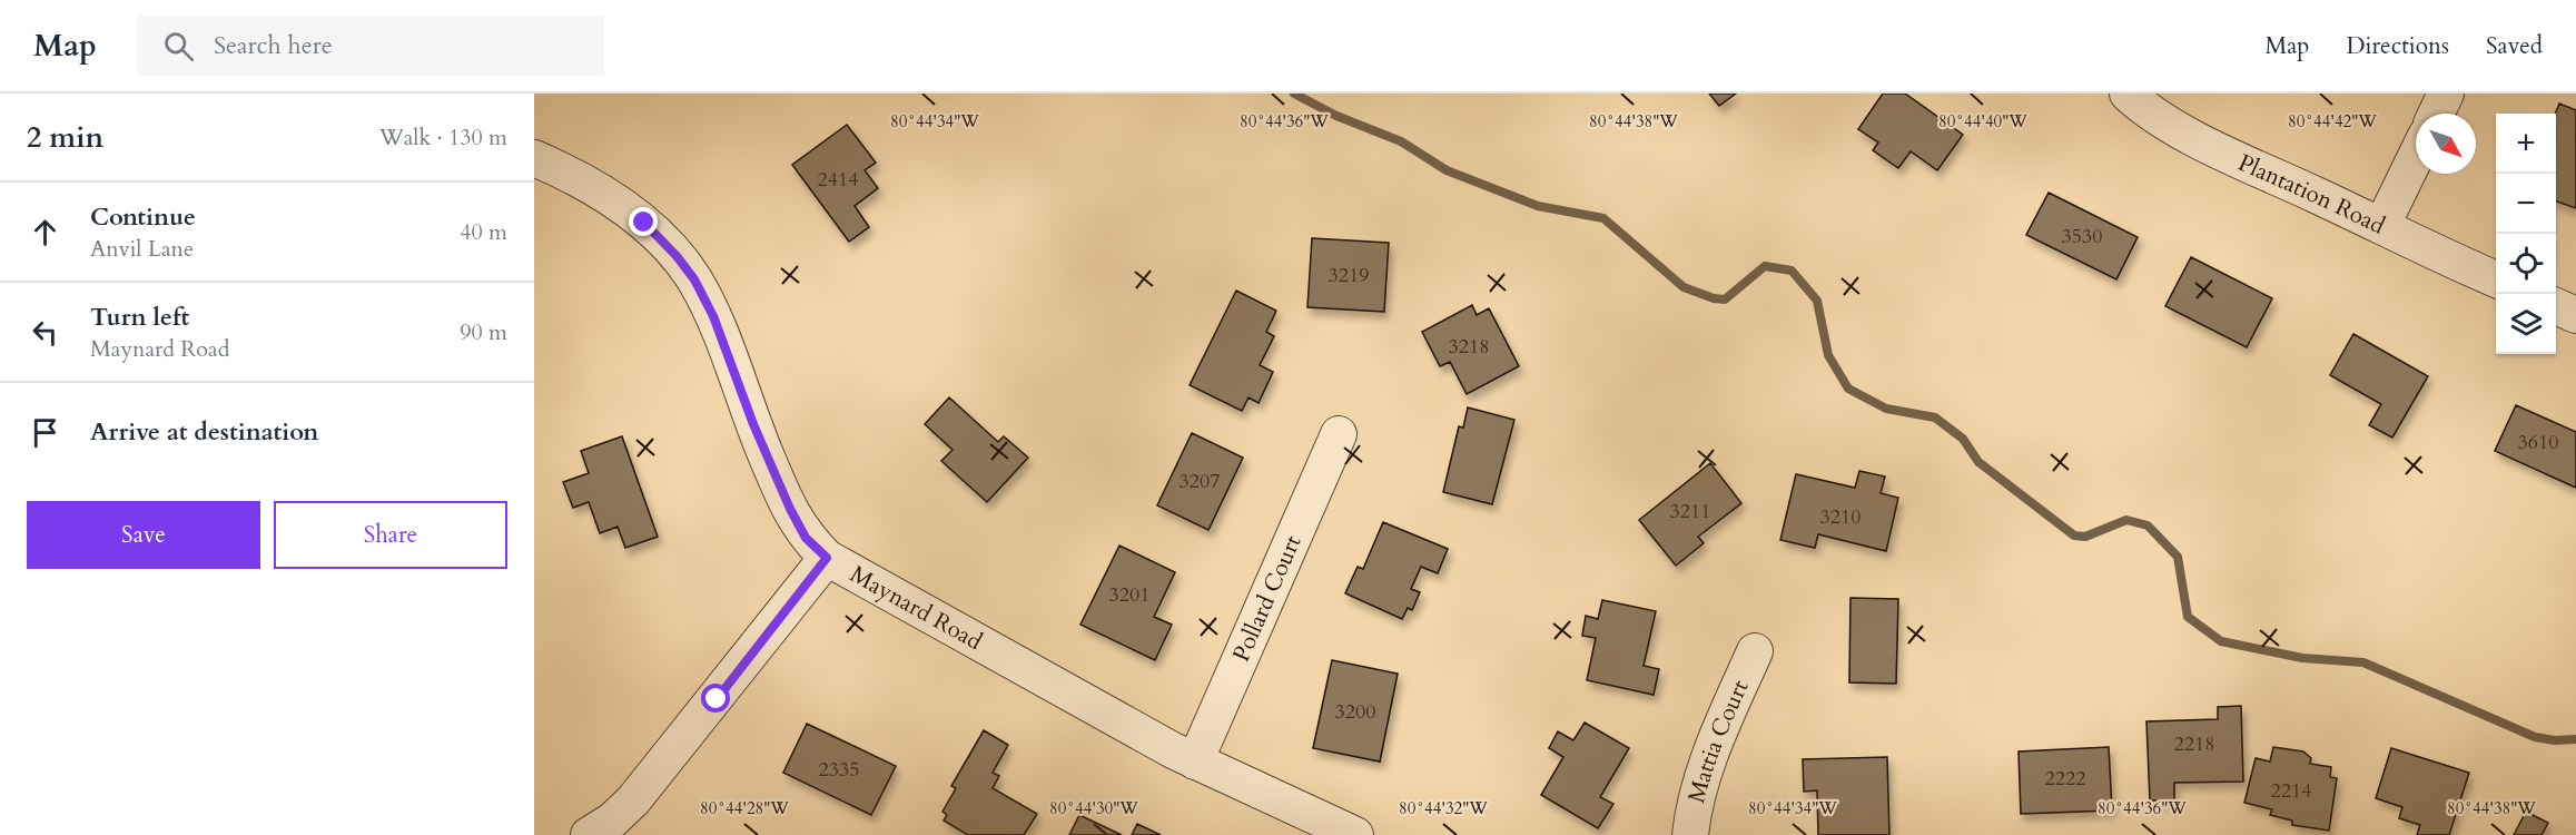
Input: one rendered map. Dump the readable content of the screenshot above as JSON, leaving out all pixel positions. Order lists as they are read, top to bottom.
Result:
{
  "streets": {
    "street": [
      "Plantation Road",
      "Pollard Court",
      "Maynard Road",
      "Mattia Court"
    ]
  },
  "crossings": [
    ["Pollard Court", "Maynard Road"]
  ],
  "house_numbers": [
    "2414",
    "3530",
    "3219",
    "3218",
    "3610",
    "3207",
    "3211",
    "3210",
    "3201",
    "3200",
    "2218",
    "2335",
    "2222",
    "2214"
  ],
  "north": "bottom right",
  "page": {
    "header": "Map",
    "search": "Search here",
    "nav": ["Map", "Directions", "Saved"],
    "heading": ["2 min", "Walk · 130 m"],
    "map_buttons": ["+", "−"],
    "list": [
      ["Continue", "Anvil Lane", "40 m"],
      ["Turn left", "Maynard Road", "90 m"],
      "Arrive at destination"
    ],
    "buttons": ["Save", "Share"]
  },
  "coordinates": [
    "80°44'34\"W",
    "80°44'38\"W",
    "80°44'42\"W",
    "80°44'36\"W",
    "80°44'40\"W",
    "80°44'28\"W",
    "80°44'30\"W",
    "80°44'32\"W"
  ]
}
